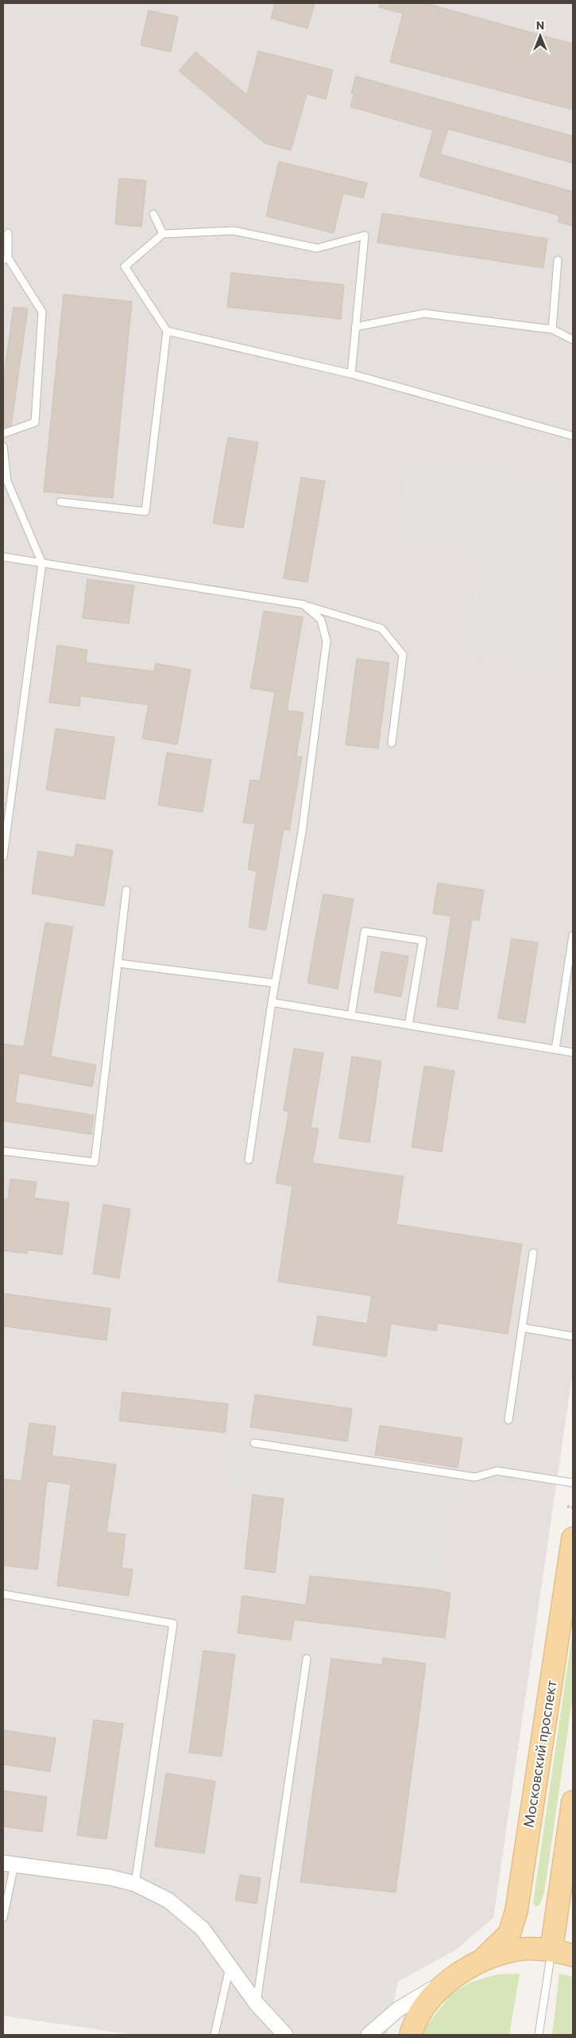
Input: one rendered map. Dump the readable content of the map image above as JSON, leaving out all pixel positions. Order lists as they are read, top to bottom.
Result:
{
  "streets": {
    "main road": ["Московский проспект"]
  },
  "north": "top"
}
